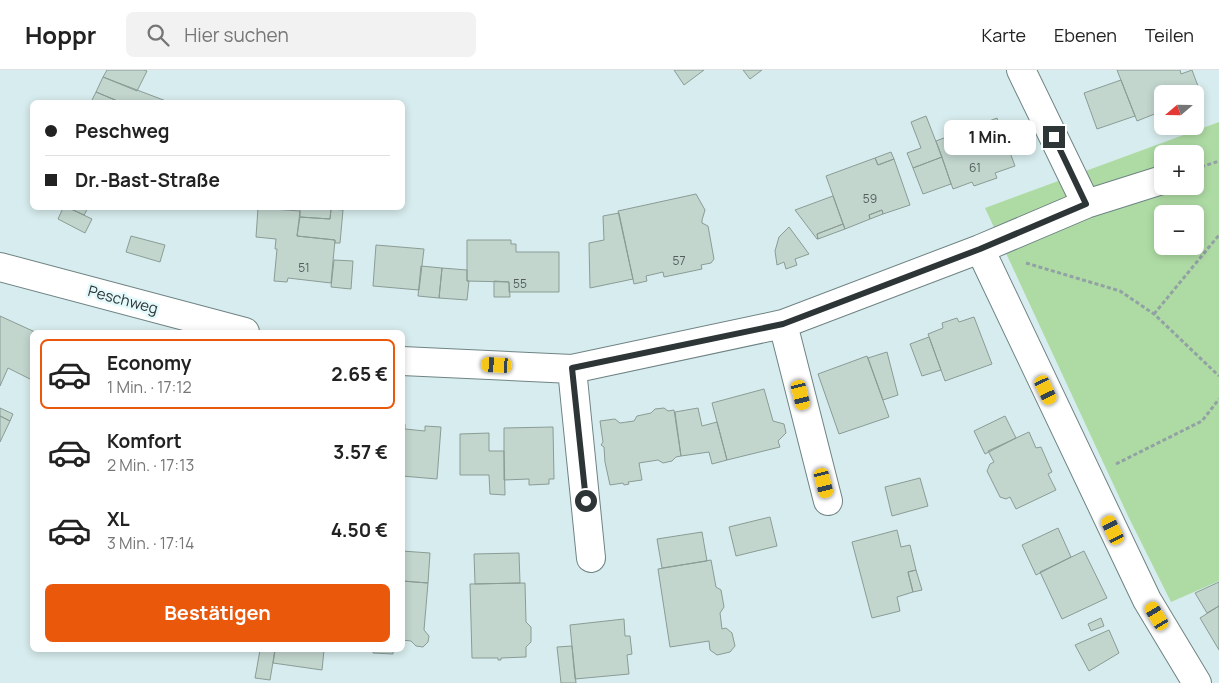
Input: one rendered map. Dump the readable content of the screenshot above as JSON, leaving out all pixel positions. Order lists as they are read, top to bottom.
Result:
{
  "streets": {
    "street": ["Peschweg"]
  },
  "house_numbers": [
    "61",
    "59",
    "57",
    "51",
    "55"
  ],
  "north": "left",
  "page": {
    "header": "Hoppr",
    "search": "Hier suchen",
    "nav": ["Karte", "Ebenen", "Teilen"],
    "map_buttons": ["+", "−"],
    "banner": ["Peschweg", "Dr.-Bast-Straße"],
    "bubble": "1 Min.",
    "list": [
      {
        "name": "Economy",
        "note": "1 Min. · 17:12",
        "value": "2.65 €"
      },
      {
        "name": "Komfort",
        "note": "2 Min. · 17:13",
        "value": "3.57 €"
      },
      {
        "name": "XL",
        "note": "3 Min. · 17:14",
        "value": "4.50 €"
      }
    ],
    "buttons": "Bestätigen"
  }
}
